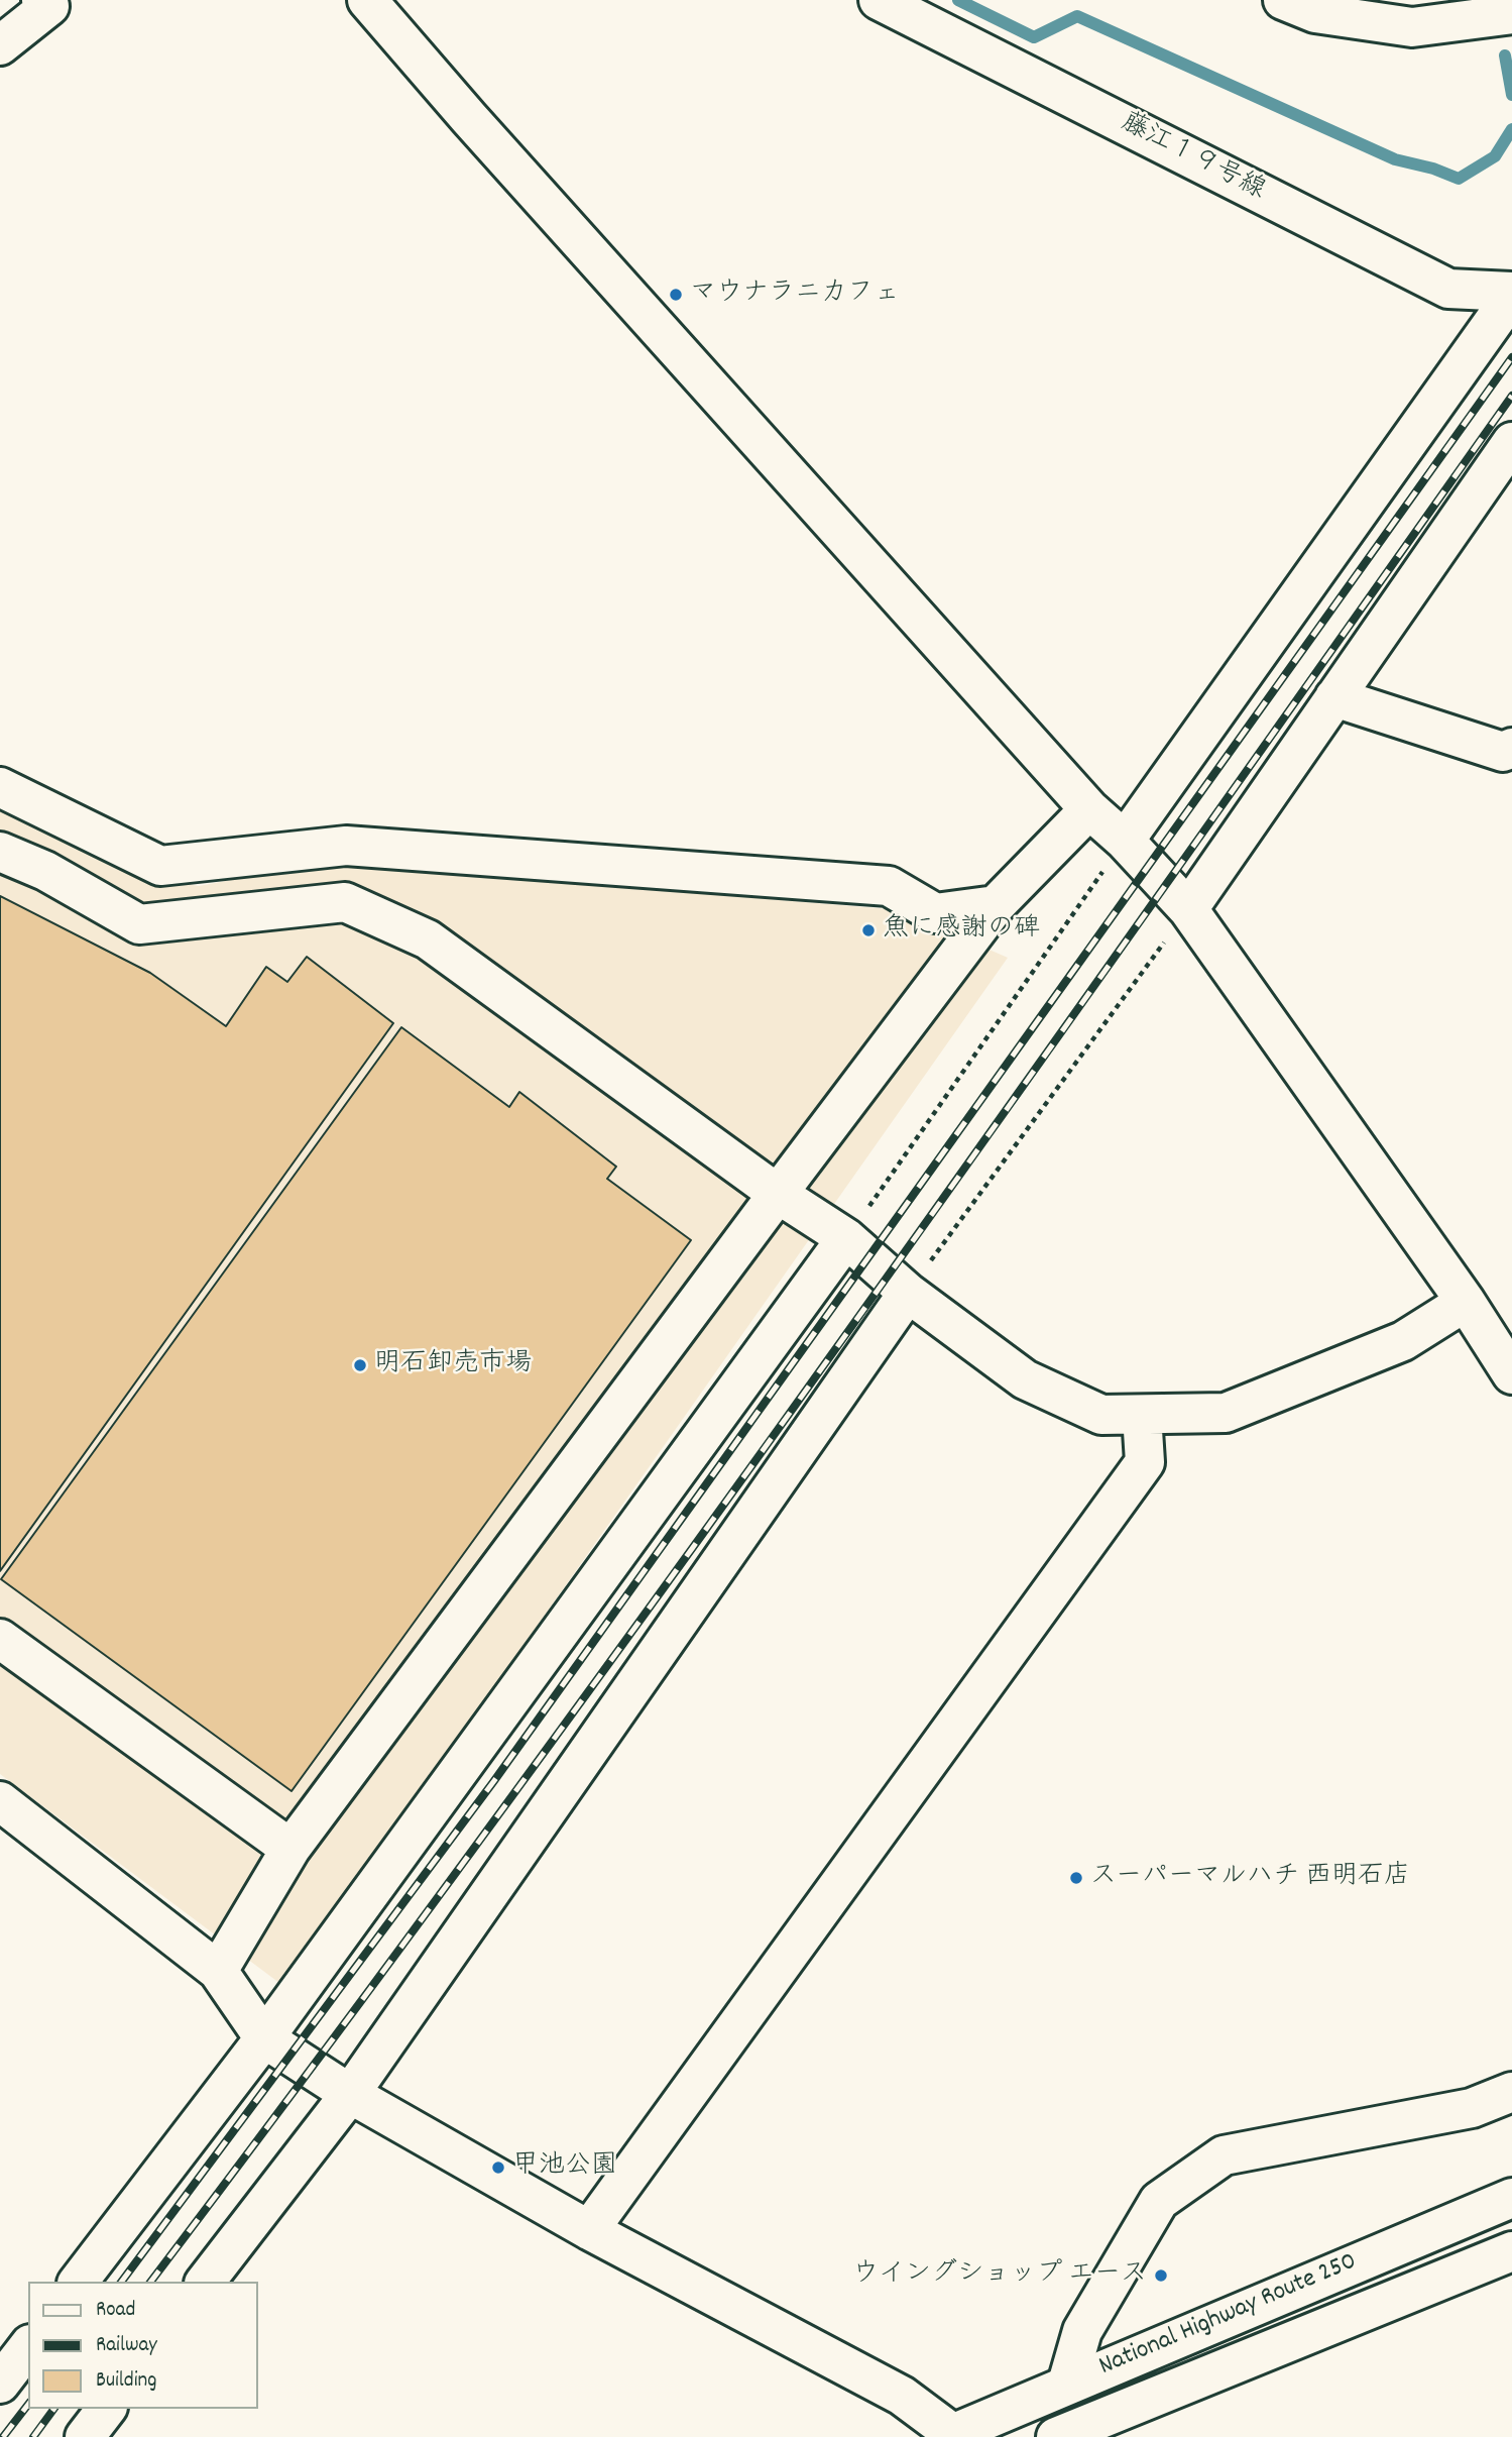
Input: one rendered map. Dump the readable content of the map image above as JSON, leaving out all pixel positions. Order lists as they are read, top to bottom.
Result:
{
  "streets": {
    "main road": ["藤江１９号線", "National Highway Route 250"]
  },
  "places": [
    "マウナラニカフェ",
    "魚に感謝の碑",
    "明石卸売市場",
    "スーパーマルハチ 西明石店",
    "甲池公園",
    "ウイングショップ エース"
  ],
  "legend": ["Road", "Railway", "Building"]
}
